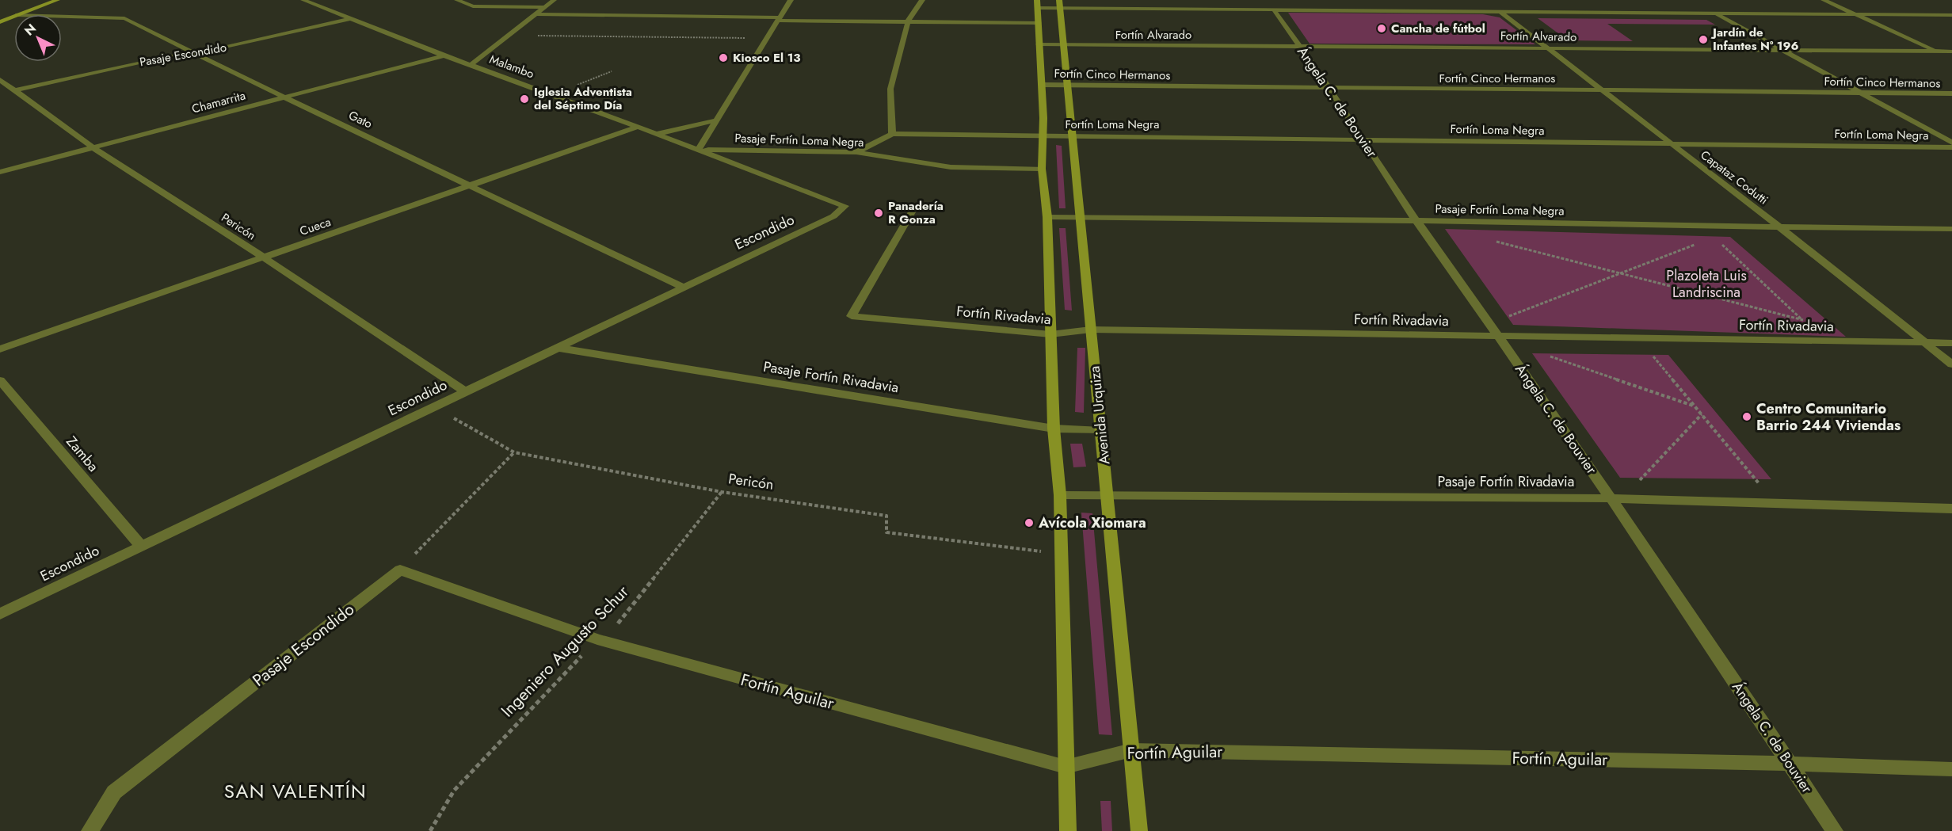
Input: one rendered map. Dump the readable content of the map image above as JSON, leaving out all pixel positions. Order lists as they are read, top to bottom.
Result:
{
  "streets": {
    "main road": ["Avenida Urquiza"],
    "street": [
      "Fortín Alvarado",
      "Pasaje Escondido",
      "Malambo",
      "Fortín Cinco Hermanos",
      "Chamarrita",
      "Ángela C. de Bouvier",
      "Gato",
      "Fortín Loma Negra",
      "Pasaje Fortín Loma Negra",
      "Capataz Codutti",
      "Pericón",
      "Cueca",
      "Escondido",
      "Fortín Rivadavia",
      "Pasaje Fortín Rivadavia",
      "Zamba",
      "Fortín Aguilar"
    ],
    "path": ["Ingeniero Augusto Schur"]
  },
  "crossings": [
    ["Fortín Alvarado", "Ángela C. de Bouvier"],
    ["Fortín Alvarado", "Capataz Codutti"],
    ["Fortín Alvarado", "Avenida Urquiza"],
    ["Pasaje Escondido", "Malambo"],
    ["Pasaje Escondido", "Gato"],
    ["Pasaje Escondido", "Pericón"],
    ["Pasaje Escondido", "Fortín Aguilar"],
    ["Malambo", "Chamarrita"],
    ["Malambo", "Pasaje Fortín Loma Negra"],
    ["Malambo", "Cueca"],
    ["Malambo", "Escondido"],
    ["Fortín Cinco Hermanos", "Ángela C. de Bouvier"],
    ["Fortín Cinco Hermanos", "Capataz Codutti"],
    ["Fortín Cinco Hermanos", "Avenida Urquiza"],
    ["Chamarrita", "Gato"],
    ["Chamarrita", "Pericón"],
    ["Ángela C. de Bouvier", "Fortín Loma Negra"],
    ["Ángela C. de Bouvier", "Pasaje Fortín Loma Negra"],
    ["Ángela C. de Bouvier", "Fortín Rivadavia"],
    ["Ángela C. de Bouvier", "Pasaje Fortín Rivadavia"],
    ["Ángela C. de Bouvier", "Fortín Aguilar"],
    ["Gato", "Cueca"],
    ["Gato", "Escondido"],
    ["Fortín Loma Negra", "Capataz Codutti"],
    ["Fortín Loma Negra", "Avenida Urquiza"],
    ["Pasaje Fortín Loma Negra", "Capataz Codutti"],
    ["Pasaje Fortín Loma Negra", "Avenida Urquiza"],
    ["Capataz Codutti", "Fortín Rivadavia"],
    ["Pericón", "Cueca"],
    ["Pericón", "Escondido"],
    ["Pericón", "Ingeniero Augusto Schur"],
    ["Escondido", "Pasaje Fortín Rivadavia"],
    ["Escondido", "Zamba"],
    ["Fortín Rivadavia", "Avenida Urquiza"],
    ["Pasaje Fortín Rivadavia", "Avenida Urquiza"],
    ["Avenida Urquiza", "Fortín Aguilar"],
    ["Ingeniero Augusto Schur", "Fortín Aguilar"]
  ],
  "districts": ["SAN VALENTÍN"],
  "parks": ["Plazoleta Luis Landriscina"],
  "places": [
    "Cancha de fútbol",
    "Jardín de Infantes N° 196",
    "Kiosco El 13",
    "Iglesia Adventista del Séptimo Día",
    "Panadería R Gonza",
    "Centro Comunitario Barrio 244 Viviendas",
    "Avícola Xiomara"
  ],
  "north": "top left"
}
